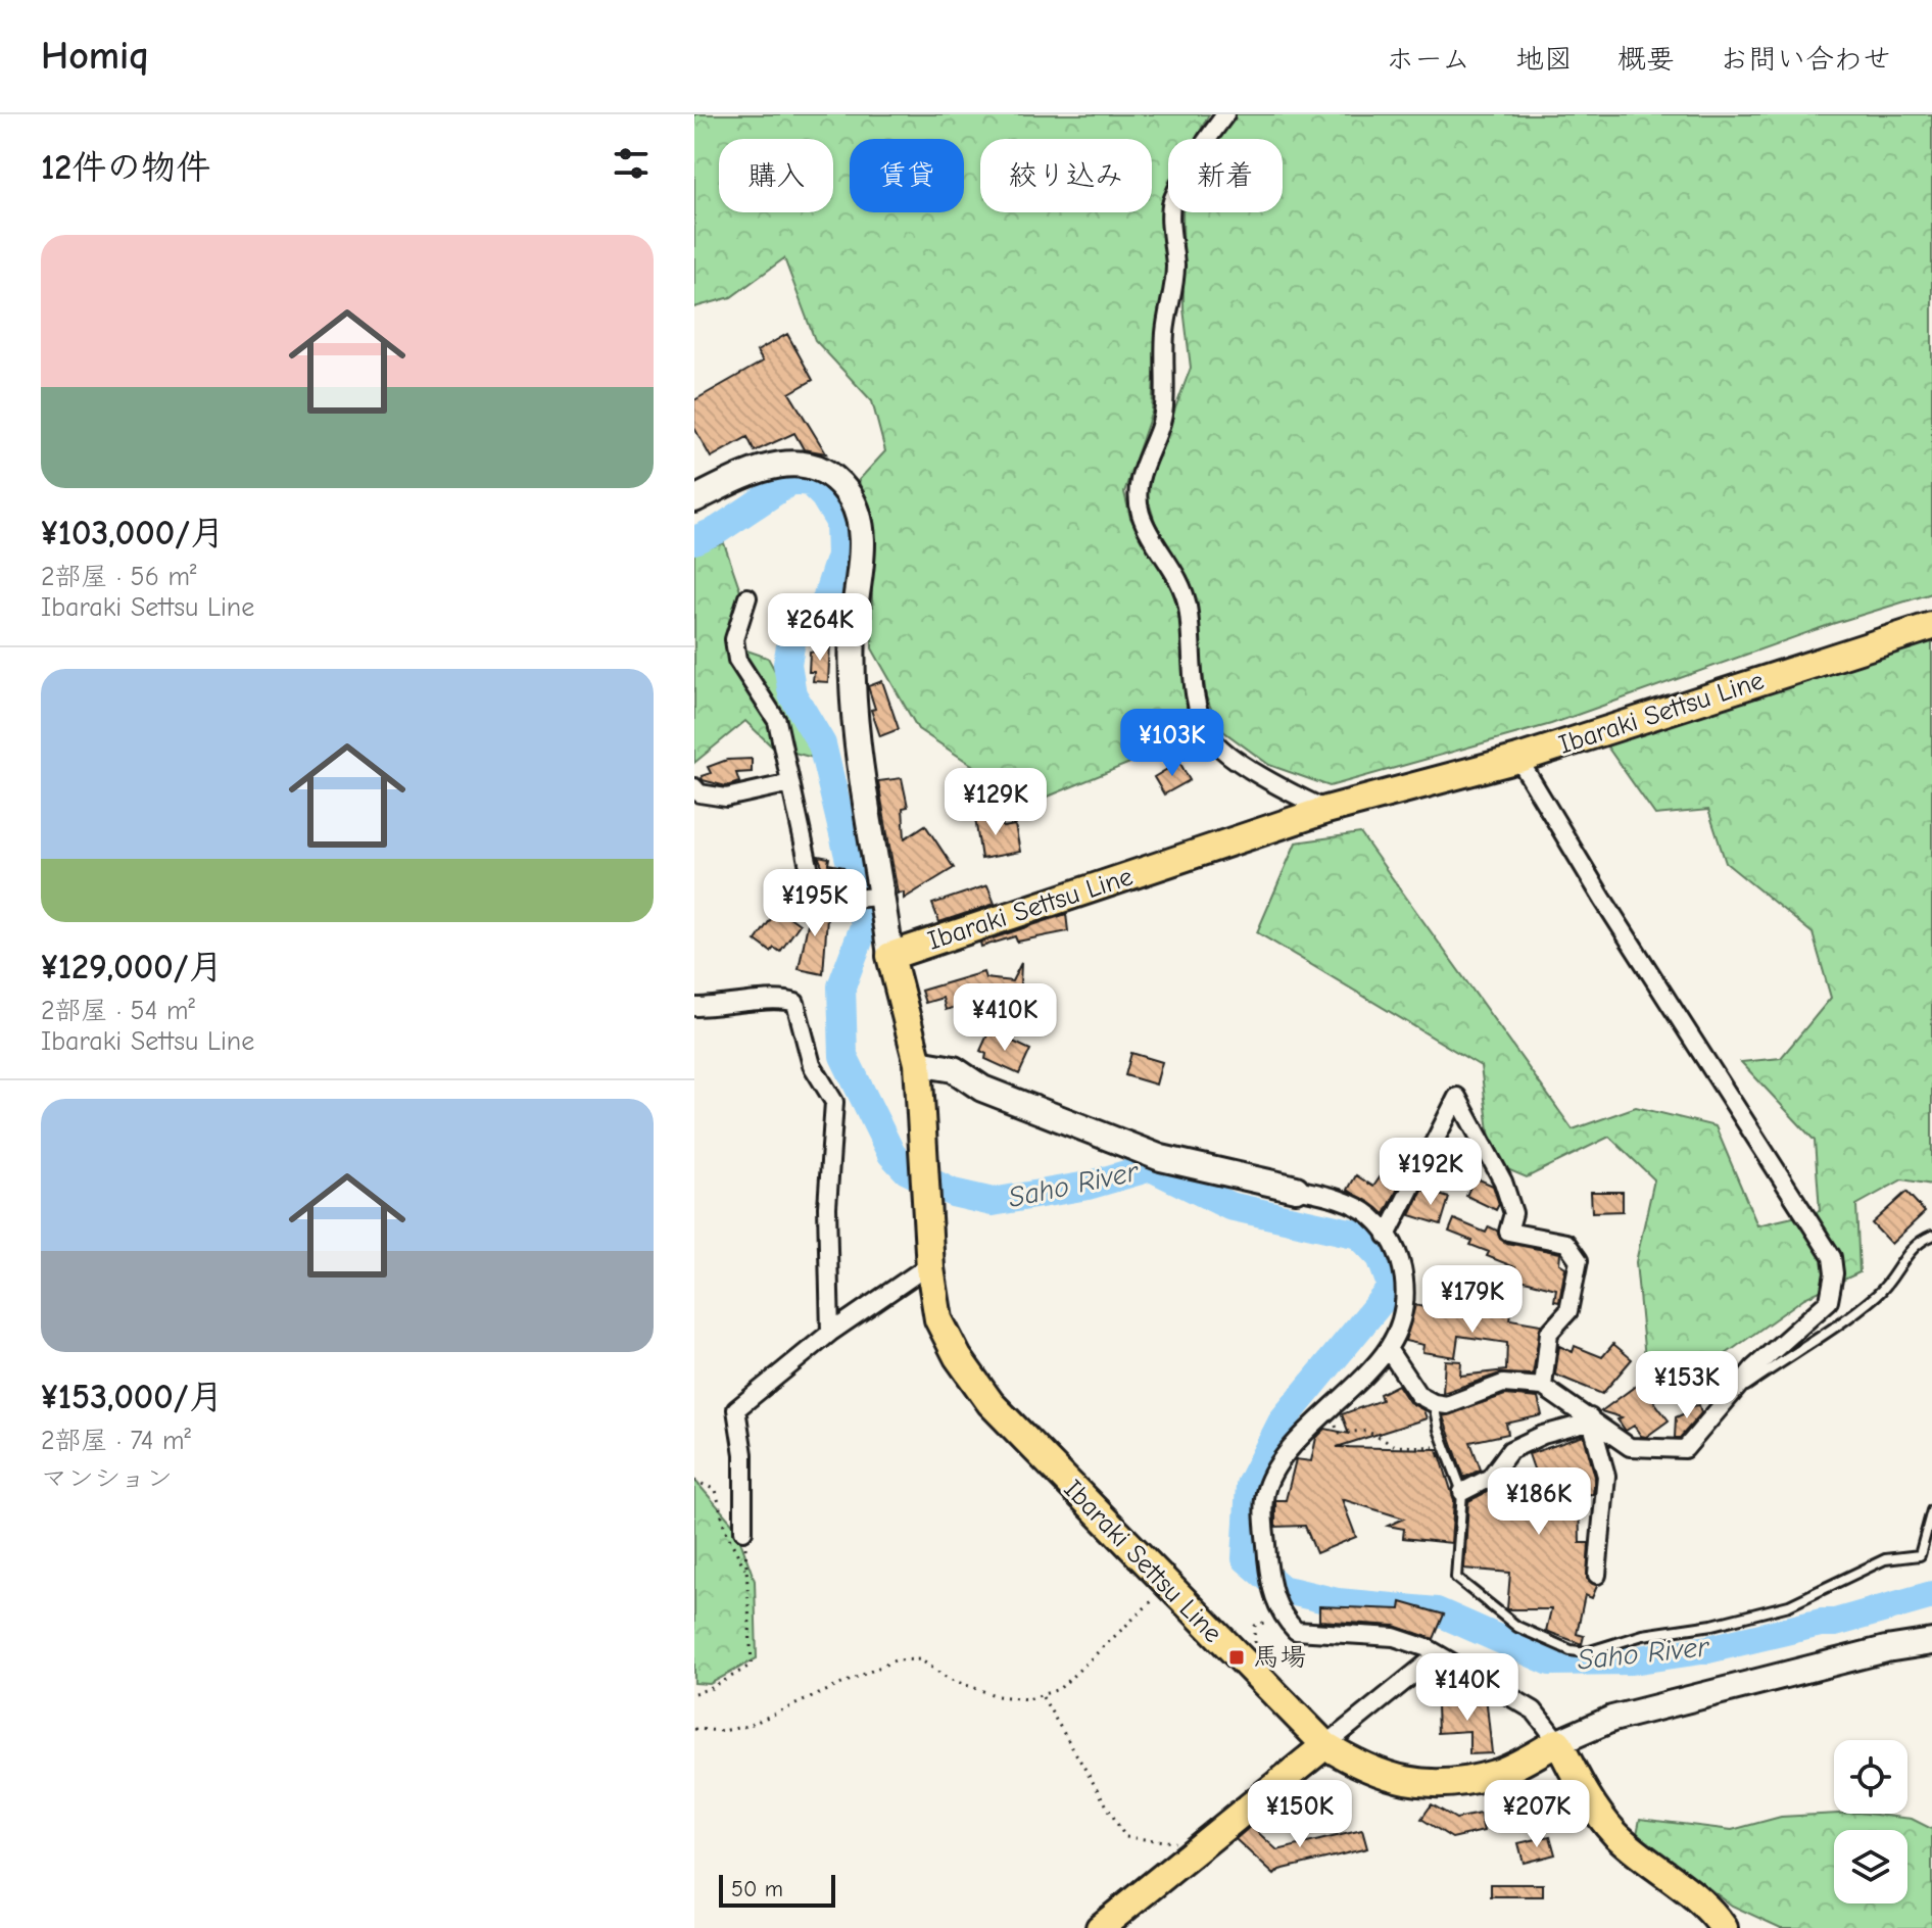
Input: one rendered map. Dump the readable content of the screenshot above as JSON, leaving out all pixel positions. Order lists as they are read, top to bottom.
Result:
{
  "streets": {
    "main road": ["Ibaraki Settsu Line"]
  },
  "water": ["Saho River"],
  "places": {
    "transit": ["馬場"]
  },
  "scale_bar": "50 m",
  "page": {
    "header": "Homiq",
    "nav": [
      "ホーム",
      "地図",
      "概要",
      "お問い合わせ"
    ],
    "heading": "12件の物件",
    "chip": [
      "購入",
      "賃貸",
      "絞り込み",
      "新着"
    ],
    "list": [
      {
        "name": "¥103,000/月",
        "note": "2部屋 · 56 m² · Ibaraki Settsu Line"
      },
      {
        "name": "¥129,000/月",
        "note": "2部屋 · 54 m² · Ibaraki Settsu Line"
      },
      {
        "name": "¥153,000/月",
        "note": "2部屋 · 74 m² · マンション"
      }
    ],
    "price": [
      "¥264K",
      "¥103K",
      "¥129K",
      "¥195K",
      "¥410K",
      "¥192K",
      "¥179K",
      "¥153K",
      "¥186K",
      "¥140K",
      "¥150K",
      "¥207K"
    ],
    "scale": "50 m"
  }
}
